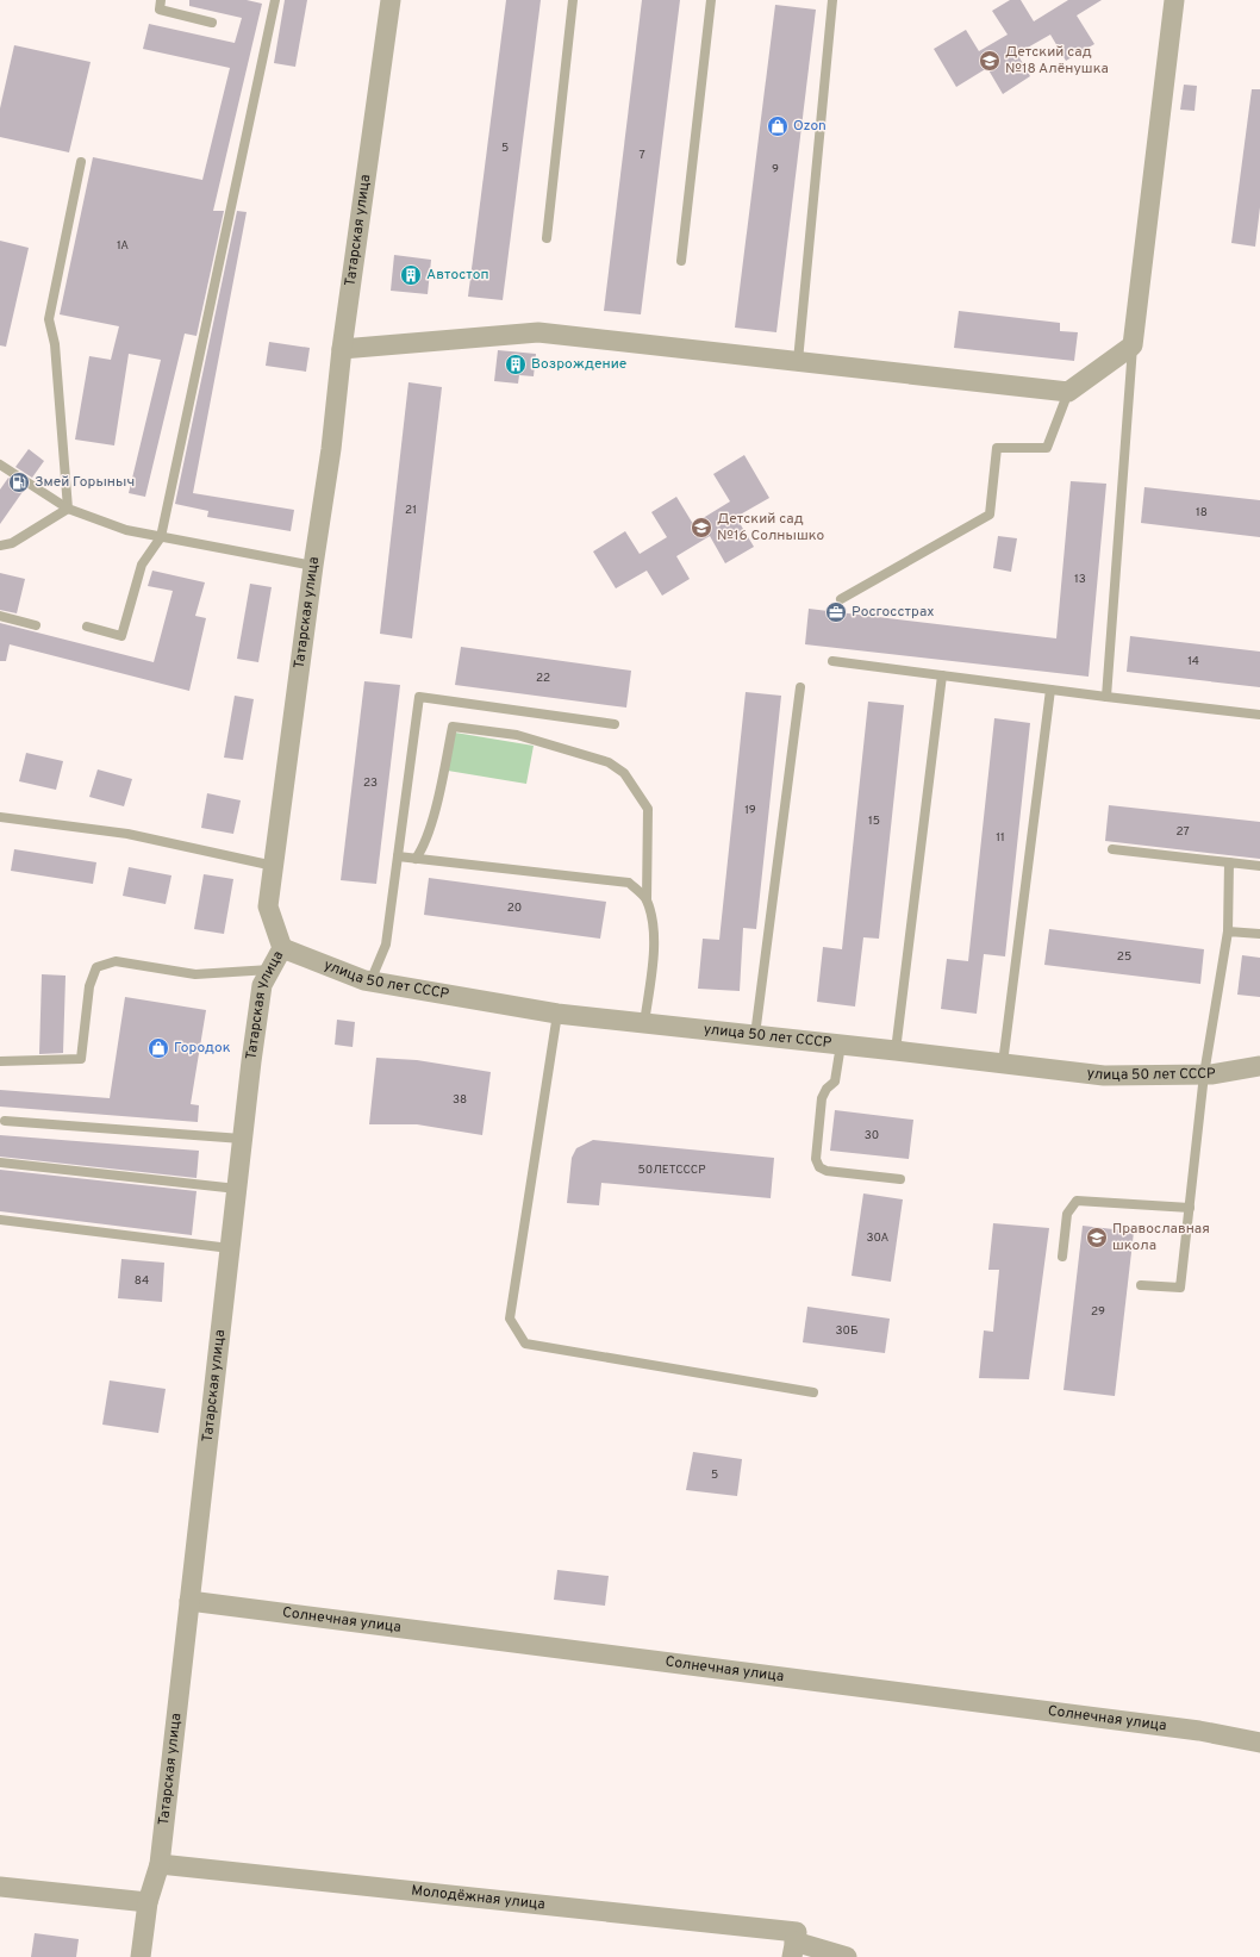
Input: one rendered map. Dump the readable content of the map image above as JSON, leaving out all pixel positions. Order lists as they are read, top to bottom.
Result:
{
  "streets": {
    "street": [
      "Татарская улица",
      "улица 50 лет СССР",
      "Солнечная улица",
      "Молодёжная улица"
    ]
  },
  "crossings": [
    ["Татарская улица", "улица 50 лет СССР"],
    ["Татарская улица", "Солнечная улица"],
    ["Татарская улица", "Молодёжная улица"]
  ],
  "places": {
    "school or university": ["Детский сад №18 Алёнушка", "Детский сад №16 Солнышко", "Православная школа"],
    "shop": ["Ozon", "Городок"],
    "building": ["Автостоп", "Возрождение"],
    "fuel station": ["Змей Горыныч"],
    "office": ["Росгосстрах"]
  },
  "house_numbers": [
    "5",
    "7",
    "9",
    "1А",
    "21",
    "18",
    "13",
    "14",
    "22",
    "23",
    "19",
    "15",
    "27",
    "11",
    "20",
    "25",
    "38",
    "30",
    "50ЛЕТСССР",
    "30А",
    "84",
    "29",
    "30Б",
    "5"
  ]
}
